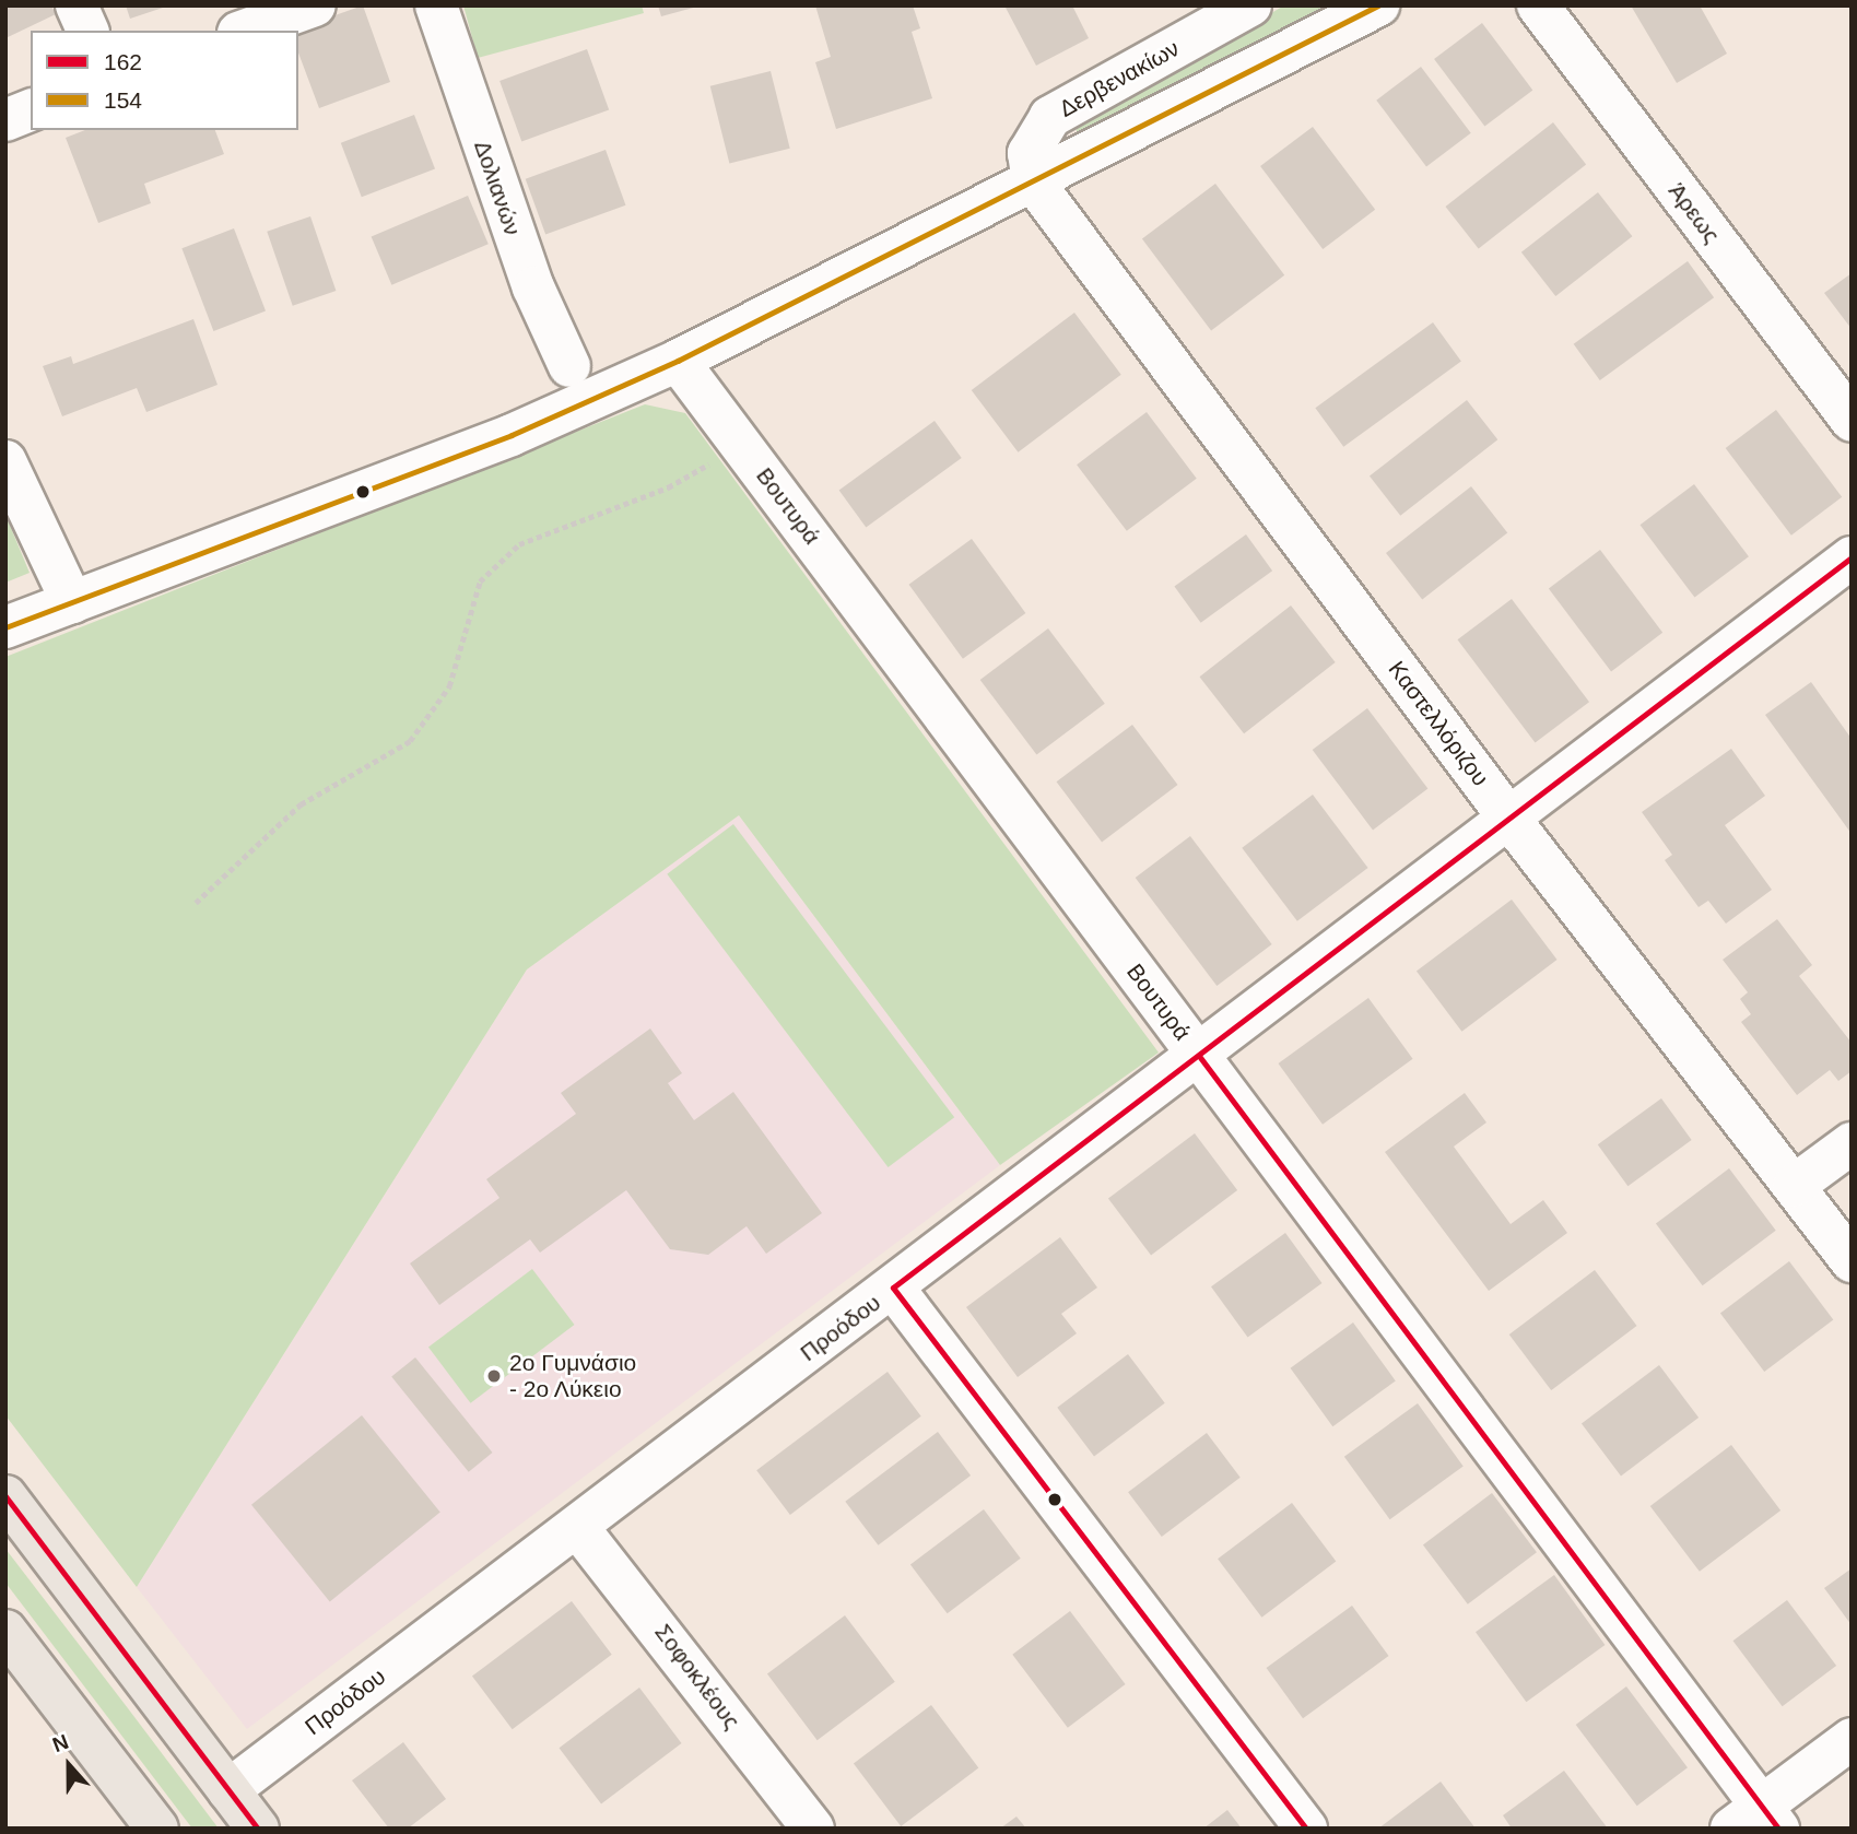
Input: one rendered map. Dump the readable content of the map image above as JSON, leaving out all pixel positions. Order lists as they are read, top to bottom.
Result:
{
  "streets": {
    "street": [
      "Δερβενακίων",
      "Δολιανών",
      "Άρεως",
      "Βουτυρά",
      "Καστελλόριζου",
      "Προόδου",
      "Σοφοκλέους"
    ]
  },
  "crossings": [
    ["Δερβενακίων", "Καστελλόριζου"],
    ["Βουτυρά", "Προόδου"],
    ["Καστελλόριζου", "Προόδου"],
    ["Προόδου", "Σοφοκλέους"]
  ],
  "places": ["2ο Γυμνάσιο - 2ο Λύκειο"],
  "lines": ["transit line 154", "transit line 162"],
  "legend": ["162", "154"],
  "north": "top"
}
